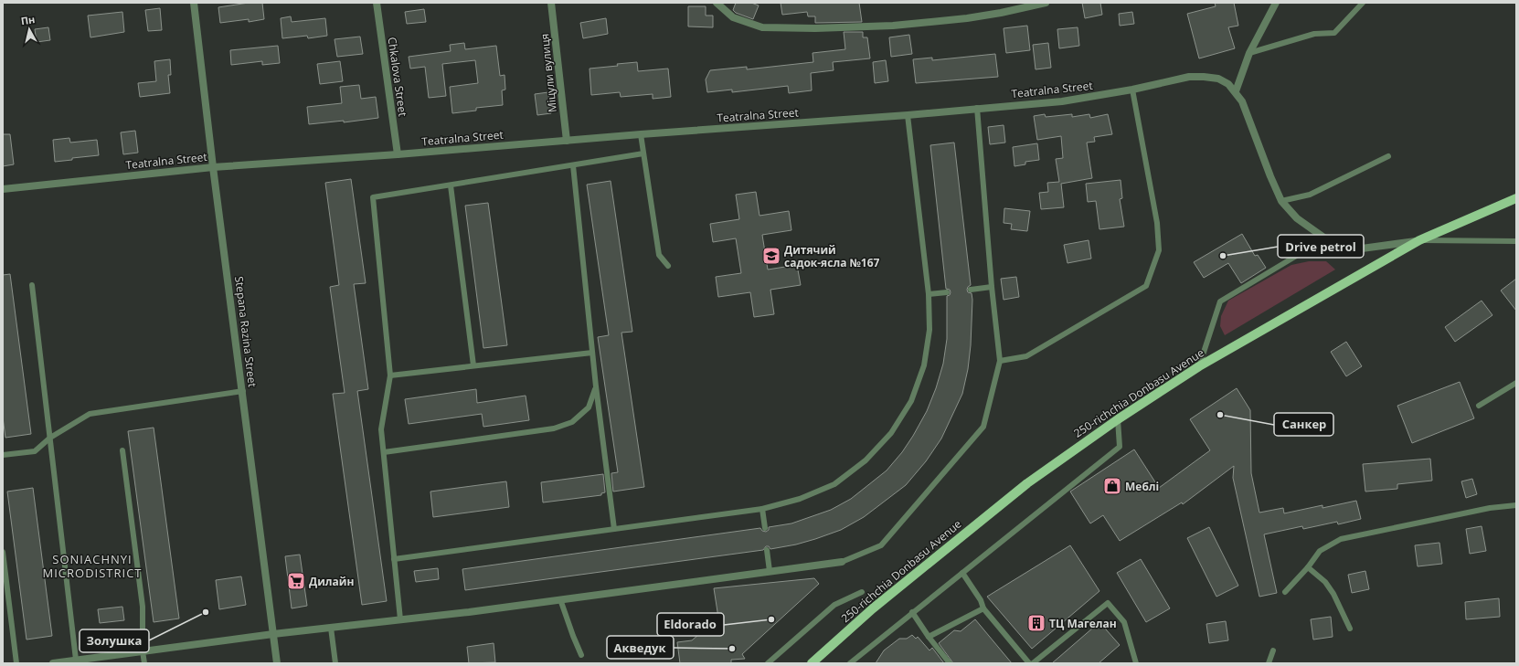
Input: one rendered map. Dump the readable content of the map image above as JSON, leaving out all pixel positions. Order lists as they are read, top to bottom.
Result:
{
  "streets": {
    "main road": ["250-richchia Donbasu Avenue"],
    "street": [
      "Міцули вулиця",
      "Chkalova Street",
      "Teatralna Street",
      "Stepana Razina Street"
    ]
  },
  "crossings": [
    ["Міцули вулиця", "Teatralna Street"],
    ["Chkalova Street", "Teatralna Street"],
    ["Teatralna Street", "Stepana Razina Street"],
    ["Teatralna Street", "250-richchia Donbasu Avenue"]
  ],
  "districts": ["SONIACHNYI MICRODISTRICT"],
  "places": {
    "school or university": ["Дитячий садок-ясла №167"],
    "other": [
      "Drive petrol",
      "Санкер",
      "Золушка",
      "Eldorado",
      "Акведук"
    ],
    "shop": ["Меблі"],
    "supermarket": ["Дилайн"],
    "building": ["ТЦ Магелан"]
  },
  "north": "top"
}
